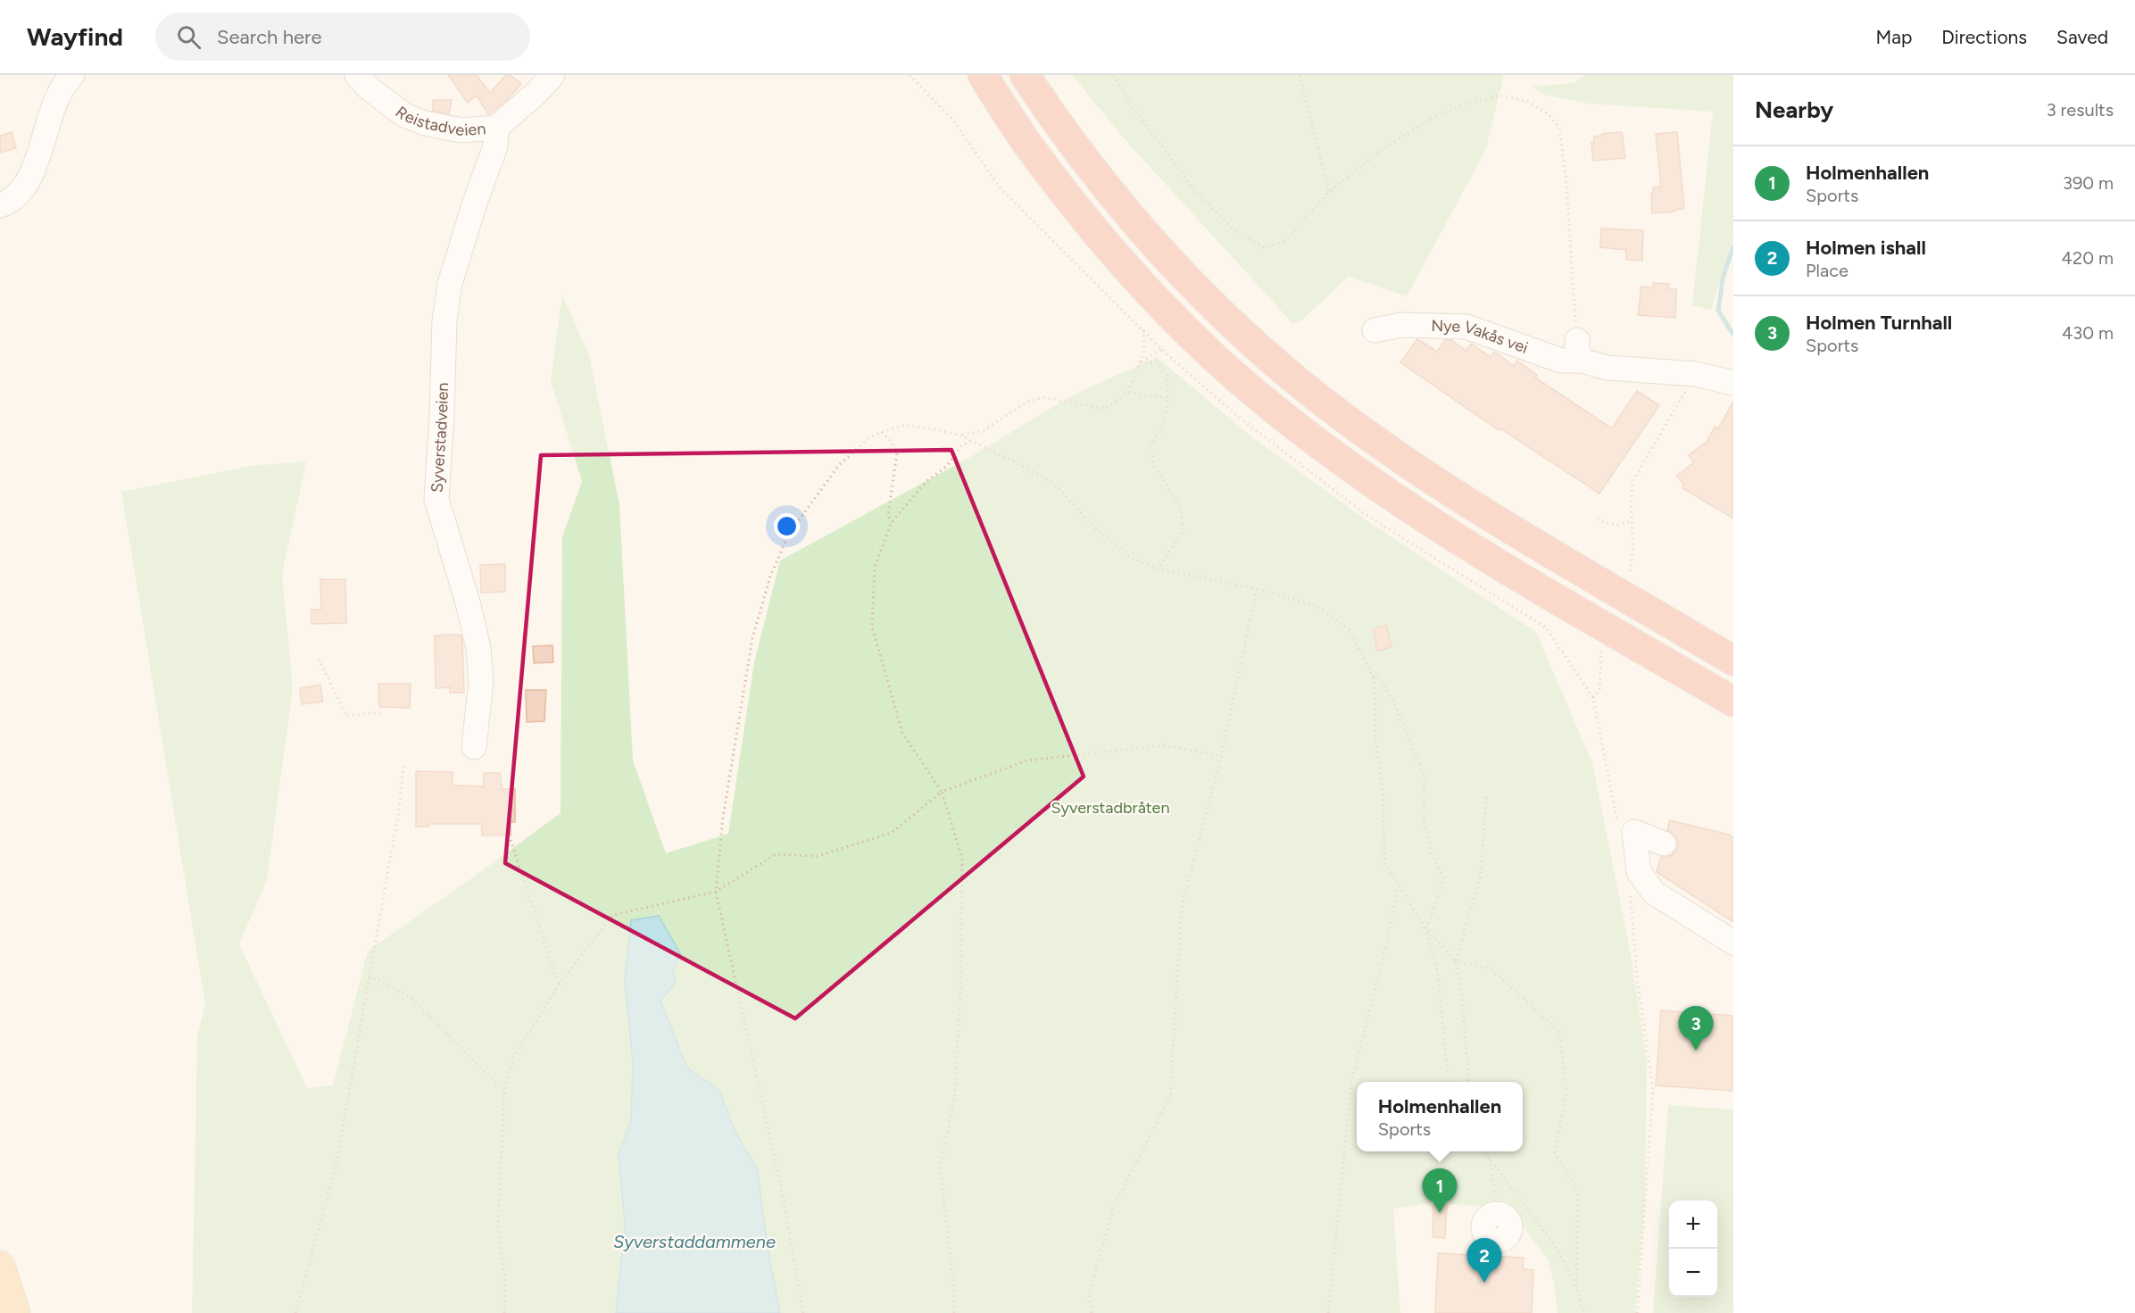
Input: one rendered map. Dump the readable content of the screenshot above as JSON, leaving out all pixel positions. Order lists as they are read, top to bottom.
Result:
{
  "streets": {
    "street": ["Reistadveien", "Nye Vakås vei", "Syverstadveien"]
  },
  "crossings": [
    ["Reistadveien", "Syverstadveien"]
  ],
  "water": ["Syverstaddammene"],
  "parks": ["Syverstadbråten"],
  "page": {
    "header": "Wayfind",
    "search": "Search here",
    "nav": ["Map", "Directions", "Saved"],
    "heading": ["Nearby", "3 results"],
    "list": [
      {
        "mark": "1",
        "name": "Holmenhallen",
        "note": "Sports",
        "value": "390 m"
      },
      {
        "mark": "2",
        "name": "Holmen ishall",
        "note": "Place",
        "value": "420 m"
      },
      {
        "mark": "3",
        "name": "Holmen Turnhall",
        "note": "Sports",
        "value": "430 m"
      }
    ],
    "pins": ["3", "1", "2"],
    "popup": ["Holmenhallen", "Sports"],
    "map_buttons": ["+", "−"]
  }
}
